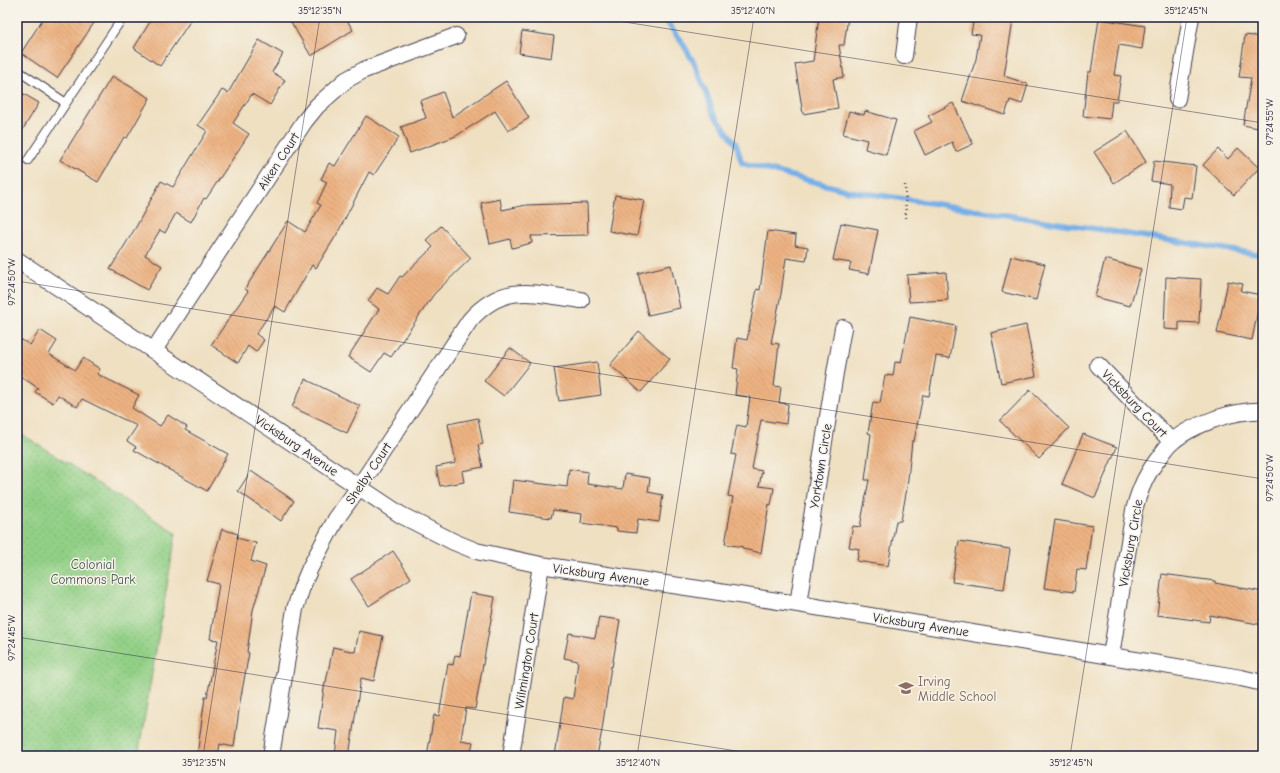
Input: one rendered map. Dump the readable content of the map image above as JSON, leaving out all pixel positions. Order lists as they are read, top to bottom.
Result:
{
  "streets": {
    "street": [
      "Aiken Court",
      "Vicksburg Court",
      "Vicksburg Avenue",
      "Yorktown Circle",
      "Shelby Court",
      "Vicksburg Circle",
      "Wilmington Court"
    ]
  },
  "crossings": [
    ["Aiken Court", "Vicksburg Avenue"],
    ["Vicksburg Court", "Vicksburg Circle"],
    ["Vicksburg Avenue", "Yorktown Circle"],
    ["Vicksburg Avenue", "Shelby Court"],
    ["Vicksburg Avenue", "Vicksburg Circle"],
    ["Vicksburg Avenue", "Wilmington Court"]
  ],
  "parks": ["Colonial Commons Park"],
  "places": {
    "school or university": ["Irving Middle School"]
  },
  "coordinates": [
    "35°12'35\"N",
    "35°12'40\"N",
    "35°12'45\"N",
    "97°24'55\"W",
    "97°24'50\"W",
    "97°24'45\"W"
  ]
}
